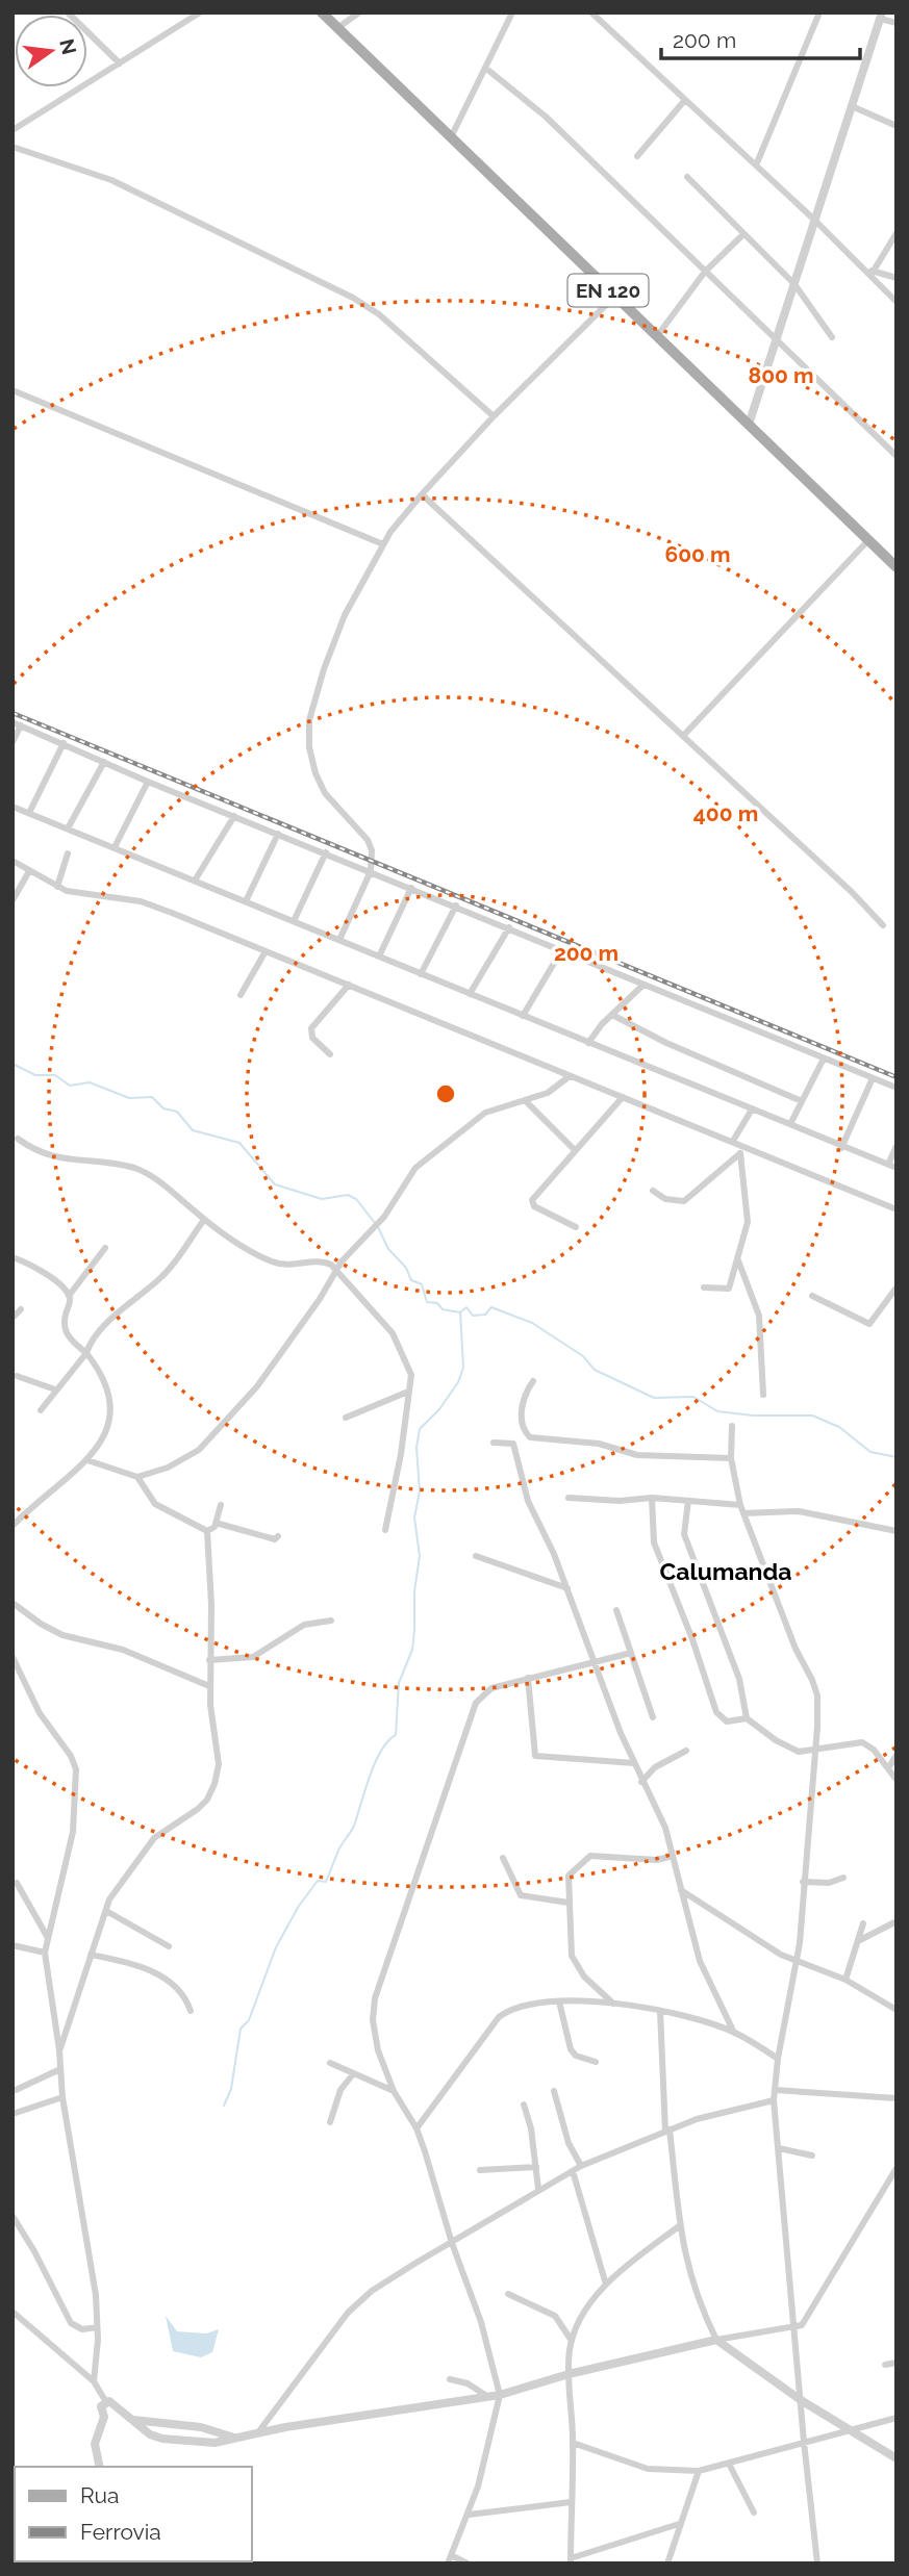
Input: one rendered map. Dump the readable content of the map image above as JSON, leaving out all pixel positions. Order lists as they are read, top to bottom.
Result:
{
  "streets": {
    "main road": ["EN 120"]
  },
  "districts": ["Calumanda"],
  "legend": ["Rua", "Ferrovia"],
  "scale_bar": "200 m",
  "north": "right",
  "rings": [
    "800 m",
    "600 m",
    "400 m",
    "200 m"
  ]
}
